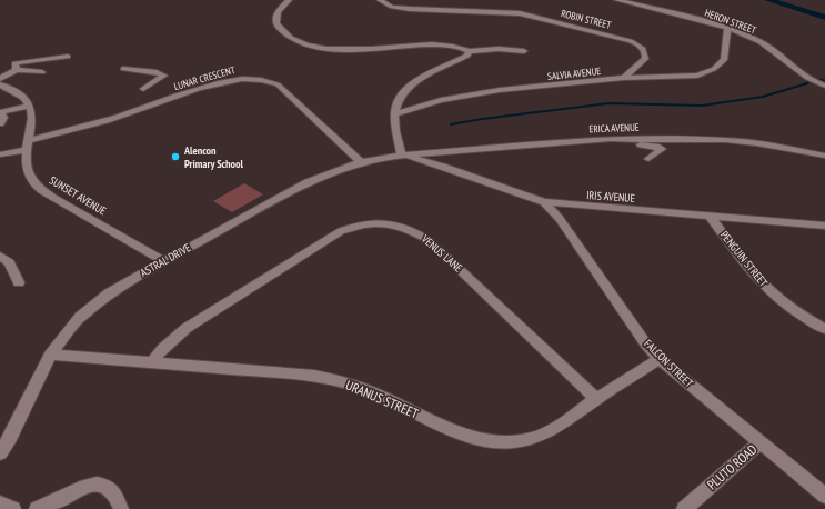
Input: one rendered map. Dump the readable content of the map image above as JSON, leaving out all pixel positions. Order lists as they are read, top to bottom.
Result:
{
  "streets": {
    "street": [
      "ROBIN STREET",
      "HERON STREET",
      "SALVIA AVENUE",
      "LUNAR CRESCENT",
      "ERICA AVENUE",
      "SUNSET AVENUE",
      "IRIS AVENUE",
      "VENUS LANE",
      "PENGUIN STREET",
      "ASTRAL DRIVE",
      "FALCON STREET",
      "URANUS STREET",
      "PLUTO ROAD"
    ]
  },
  "crossings": [
    ["ROBIN STREET", "SALVIA AVENUE"],
    ["HERON STREET", "SALVIA AVENUE"],
    ["LUNAR CRESCENT", "SUNSET AVENUE"],
    ["LUNAR CRESCENT", "ASTRAL DRIVE"],
    ["ERICA AVENUE", "IRIS AVENUE"],
    ["ERICA AVENUE", "ASTRAL DRIVE"],
    ["SUNSET AVENUE", "ASTRAL DRIVE"],
    ["IRIS AVENUE", "PENGUIN STREET"],
    ["IRIS AVENUE", "ASTRAL DRIVE"],
    ["IRIS AVENUE", "FALCON STREET"],
    ["VENUS LANE", "URANUS STREET"],
    ["ASTRAL DRIVE", "URANUS STREET"],
    ["FALCON STREET", "URANUS STREET"],
    ["FALCON STREET", "PLUTO ROAD"]
  ],
  "places": ["Alencon Primary School"]
}
